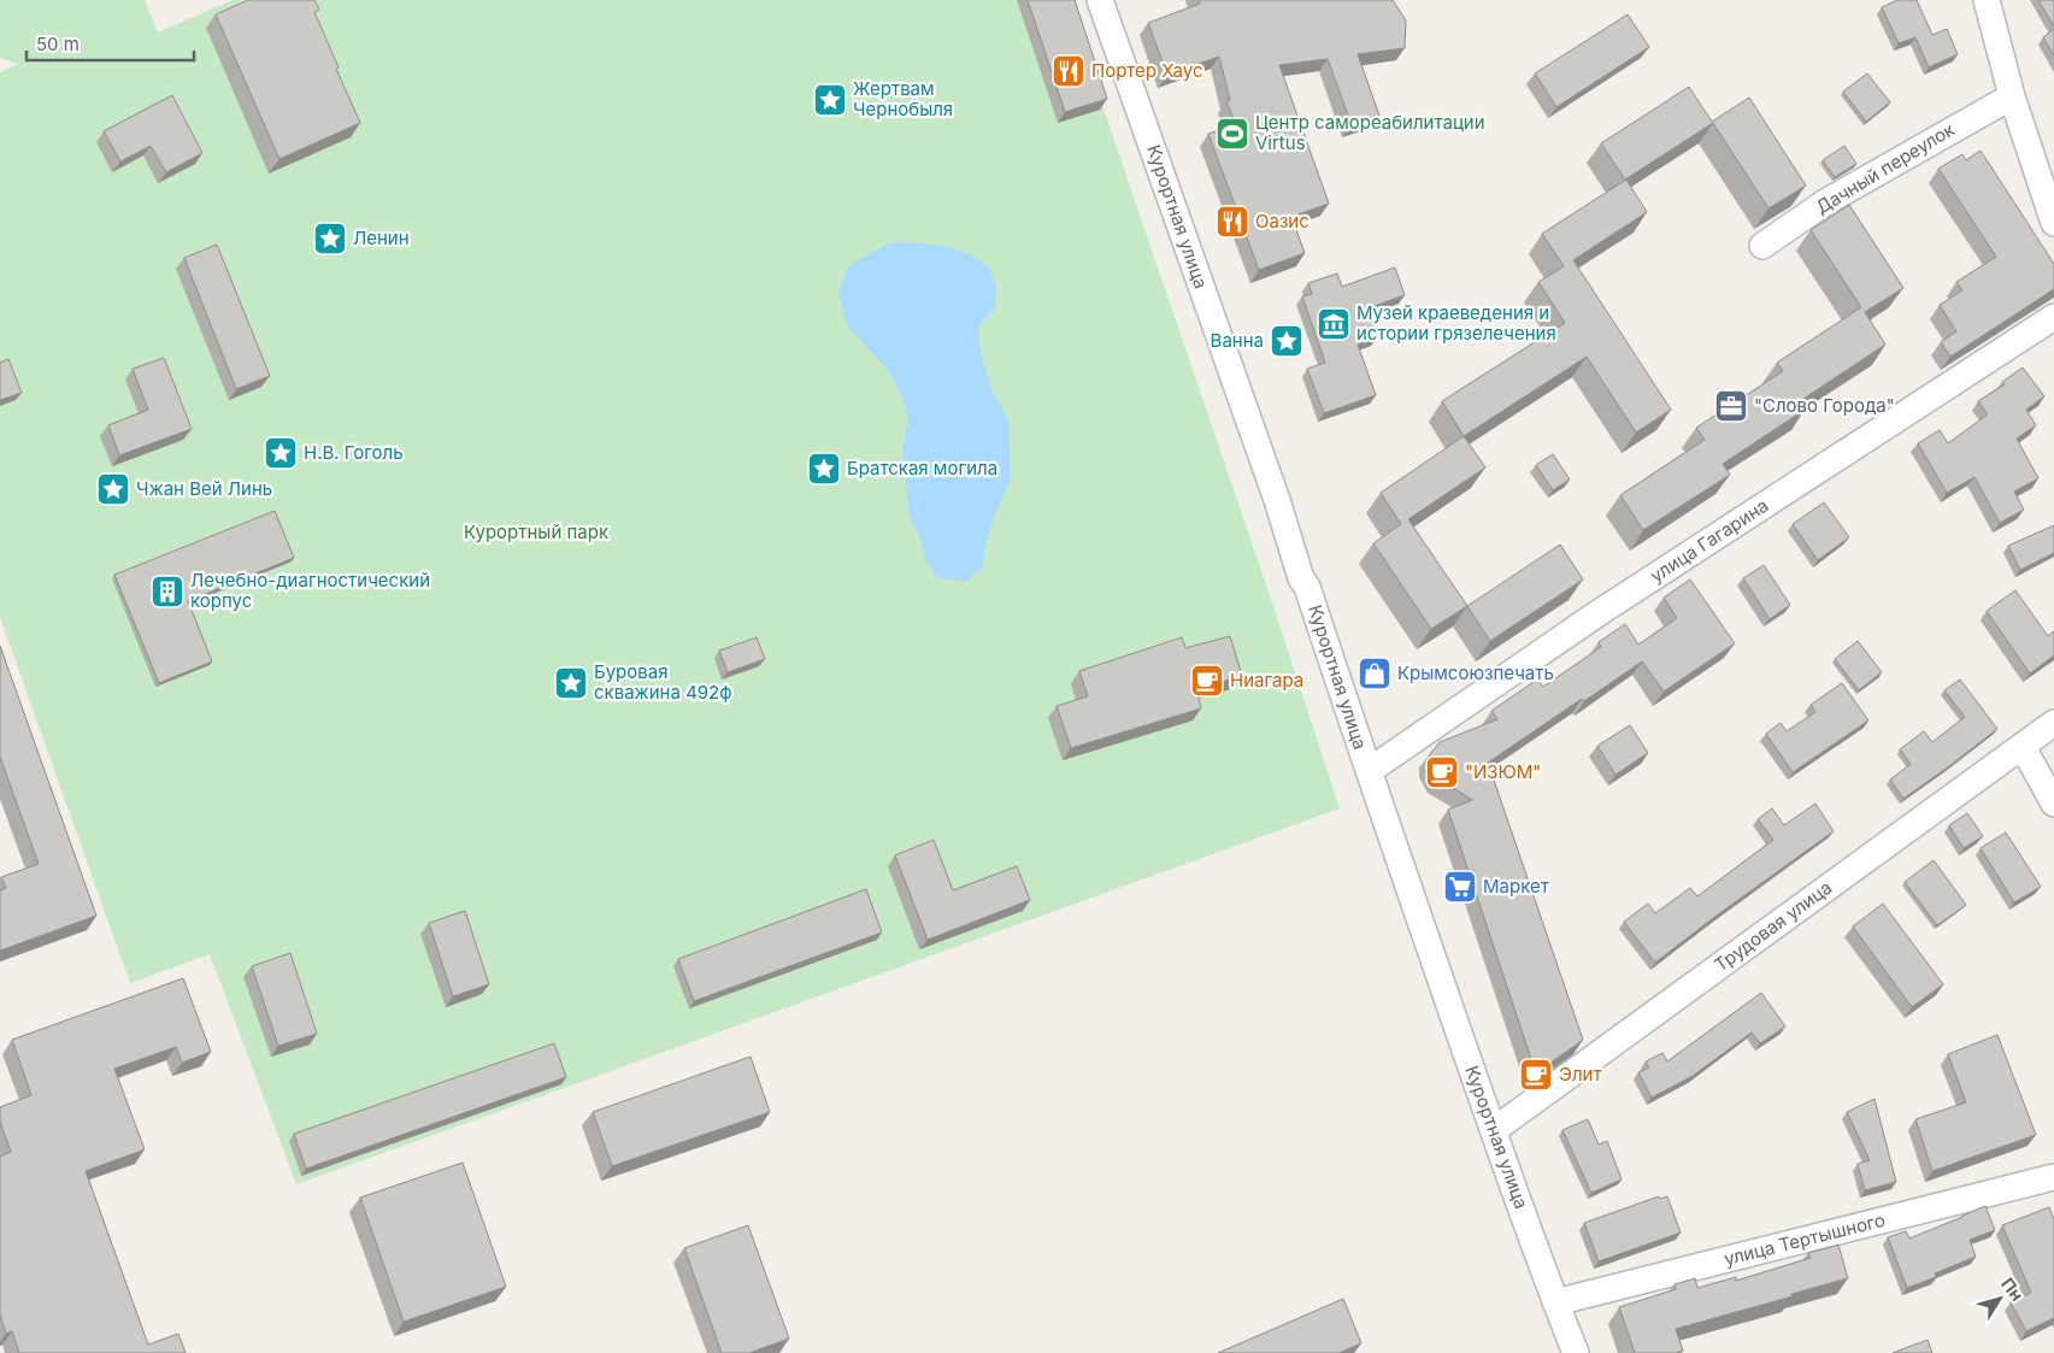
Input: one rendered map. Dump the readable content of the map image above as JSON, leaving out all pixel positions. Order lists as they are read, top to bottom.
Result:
{
  "streets": {
    "street": [
      "Дачный переулок",
      "Курортная улица",
      "улица Гагарина",
      "Трудовая улица",
      "улица Тертышного"
    ]
  },
  "crossings": [
    ["Курортная улица", "улица Гагарина"],
    ["Курортная улица", "Трудовая улица"],
    ["Курортная улица", "улица Тертышного"]
  ],
  "parks": ["Курортный парк"],
  "places": {
    "restaurant": ["Портер Хаус", "Оазис"],
    "place": [
      "Жертвам Чернобыля",
      "Ленин",
      "Ванна",
      "Н.В. Гоголь",
      "Братская могила",
      "Чжан Вей Линь",
      "Буровая скважина 492ф"
    ],
    "sports": ["Центр самореабилитации Virtus"],
    "museum": ["Музей краеведения и истории грязелечения"],
    "office": ["\"Слово Города\""],
    "building": ["Лечебно-диагностический корпус"],
    "shop": ["Крымсоюзпечать"],
    "cafe": ["Ниагара", "\"ИЗЮМ\"", "Элит"],
    "supermarket": ["Маркет"]
  },
  "scale_bar": "50 m",
  "north": "top right"
}
